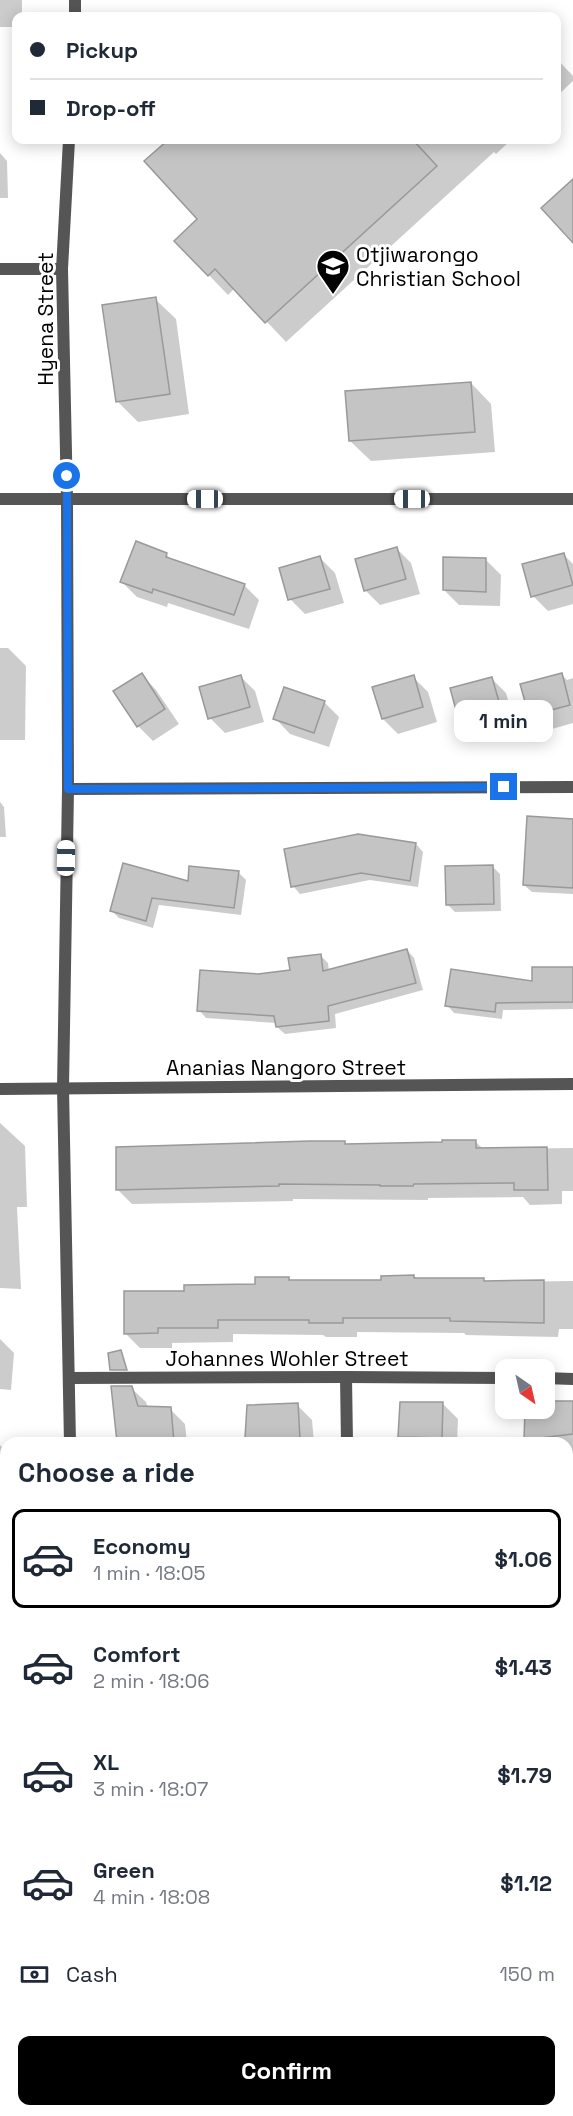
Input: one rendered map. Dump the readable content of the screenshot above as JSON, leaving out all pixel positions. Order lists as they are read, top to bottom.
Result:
{
  "streets": {
    "street": ["Hyena Street", "Ananias Nangoro Street", "Johannes Wohler Street"]
  },
  "crossings": [
    ["Hyena Street", "Ananias Nangoro Street"],
    ["Hyena Street", "Johannes Wohler Street"]
  ],
  "places": {
    "school or university": ["Otjiwarongo Christian School"]
  },
  "north": "bottom right",
  "page": {
    "banner": ["Pickup", "Drop-off"],
    "bubble": "1 min",
    "heading": "Choose a ride",
    "list": [
      {
        "name": "Economy",
        "note": "1 min · 18:05",
        "value": "$1.06"
      },
      {
        "name": "Comfort",
        "note": "2 min · 18:06",
        "value": "$1.43"
      },
      {
        "name": "XL",
        "note": "3 min · 18:07",
        "value": "$1.79"
      },
      {
        "name": "Green",
        "note": "4 min · 18:08",
        "value": "$1.12"
      }
    ],
    "pay": ["Cash", "150 m"],
    "buttons": "Confirm"
  }
}
